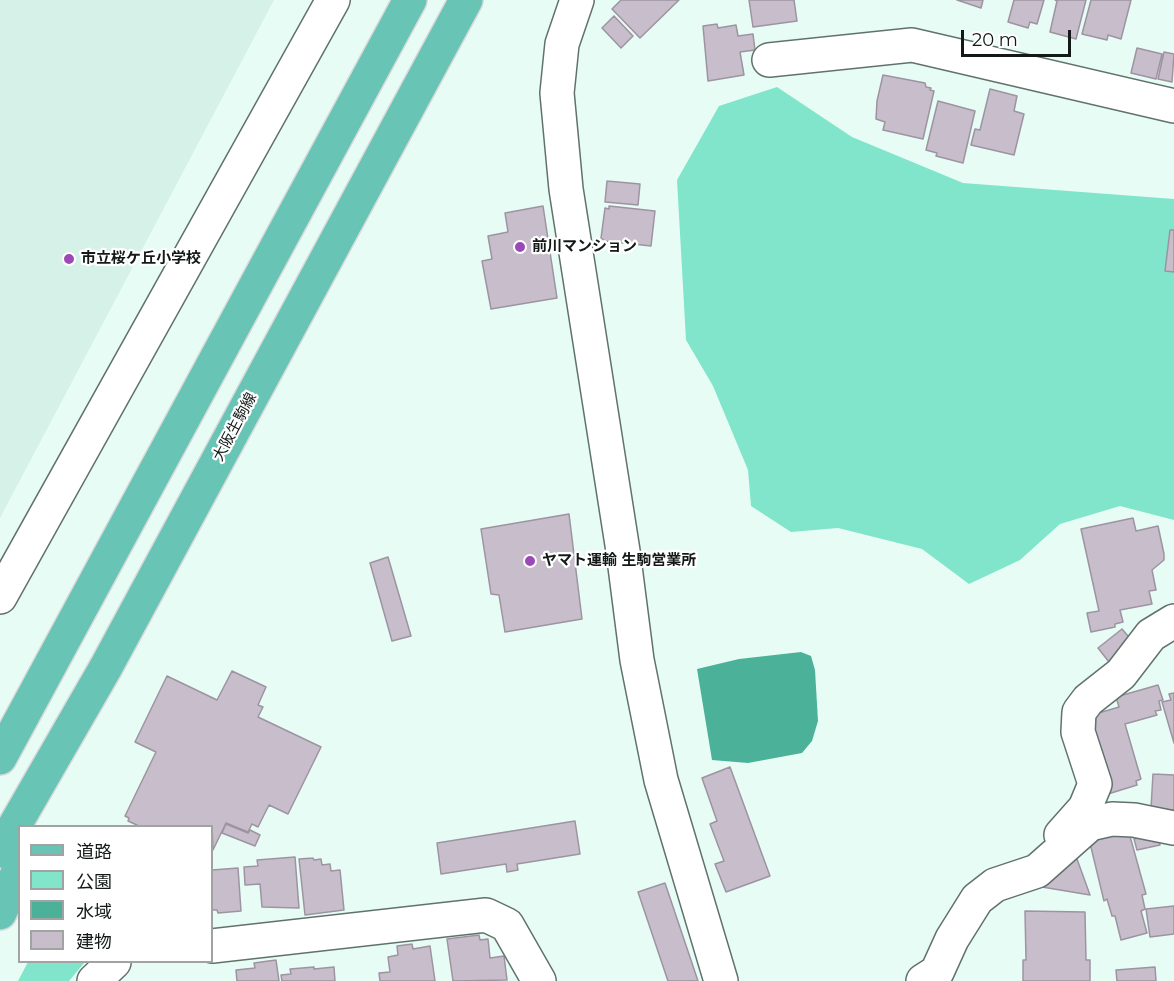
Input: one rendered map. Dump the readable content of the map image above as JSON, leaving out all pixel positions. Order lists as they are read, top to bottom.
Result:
{
  "streets": {
    "main road": ["大阪生駒線"]
  },
  "places": ["前川マンション", "市立桜ケ丘小学校", "ヤマト運輸 生駒営業所"],
  "legend": [
    "道路",
    "公園",
    "水域",
    "建物"
  ],
  "scale_bar": "20 m"
}
